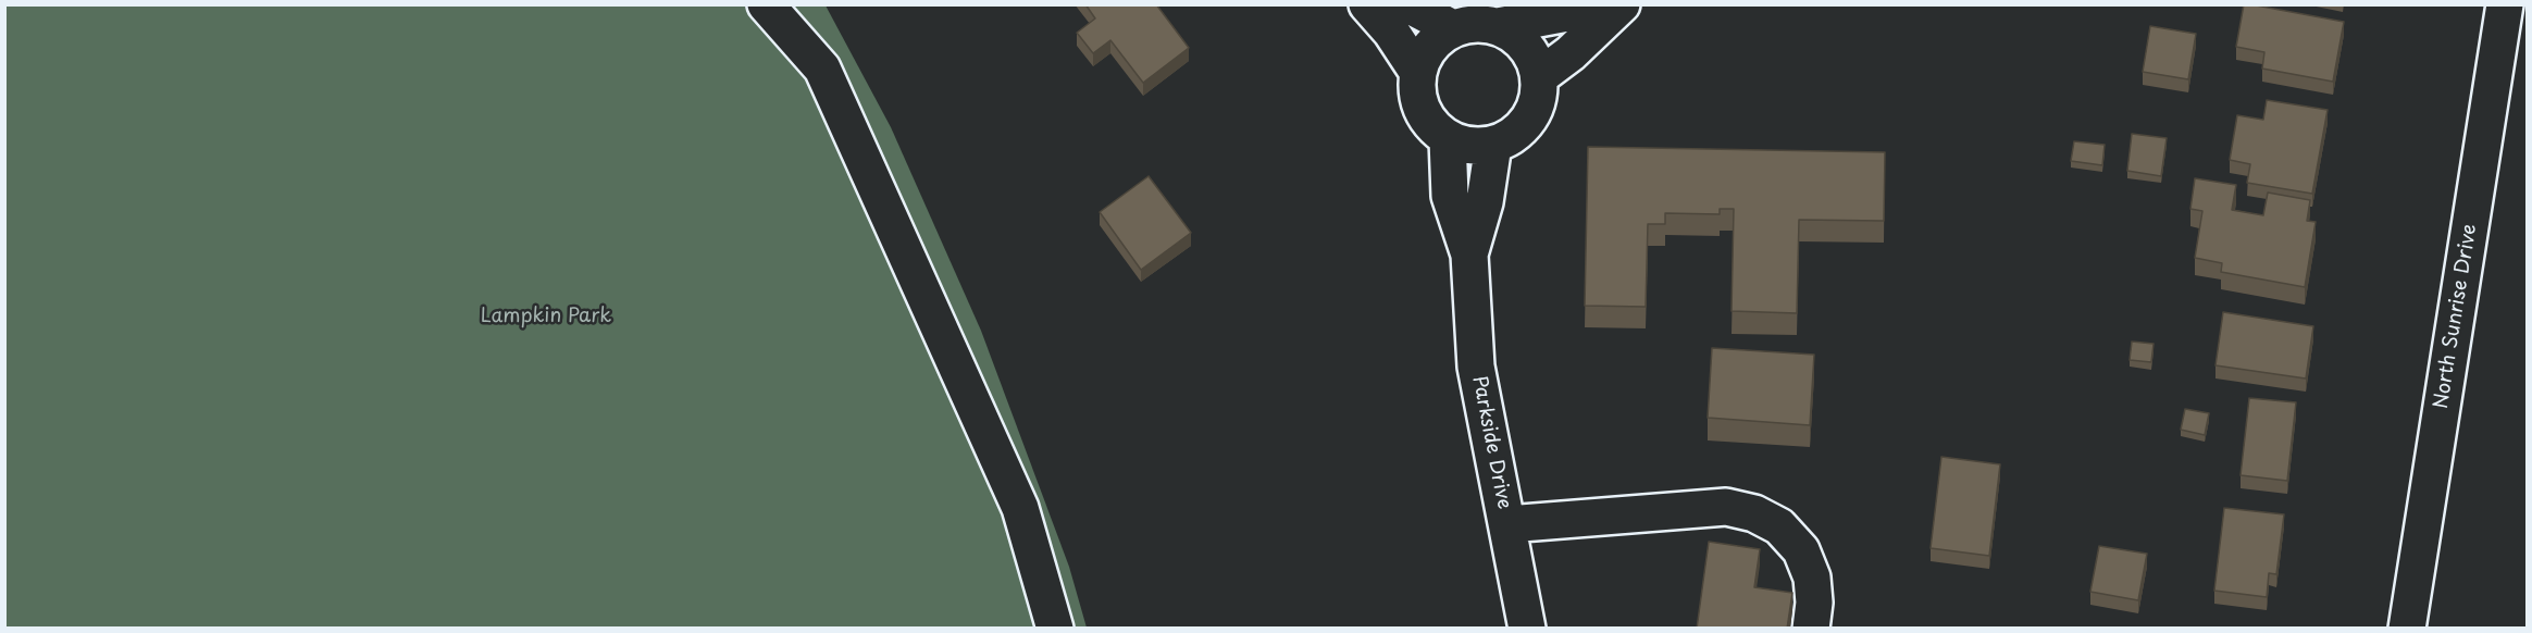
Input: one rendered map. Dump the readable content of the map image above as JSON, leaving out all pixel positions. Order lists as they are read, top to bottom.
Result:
{
  "streets": {
    "street": ["North Sunrise Drive", "Parkside Drive"]
  },
  "parks": ["Lampkin Park"]
}
